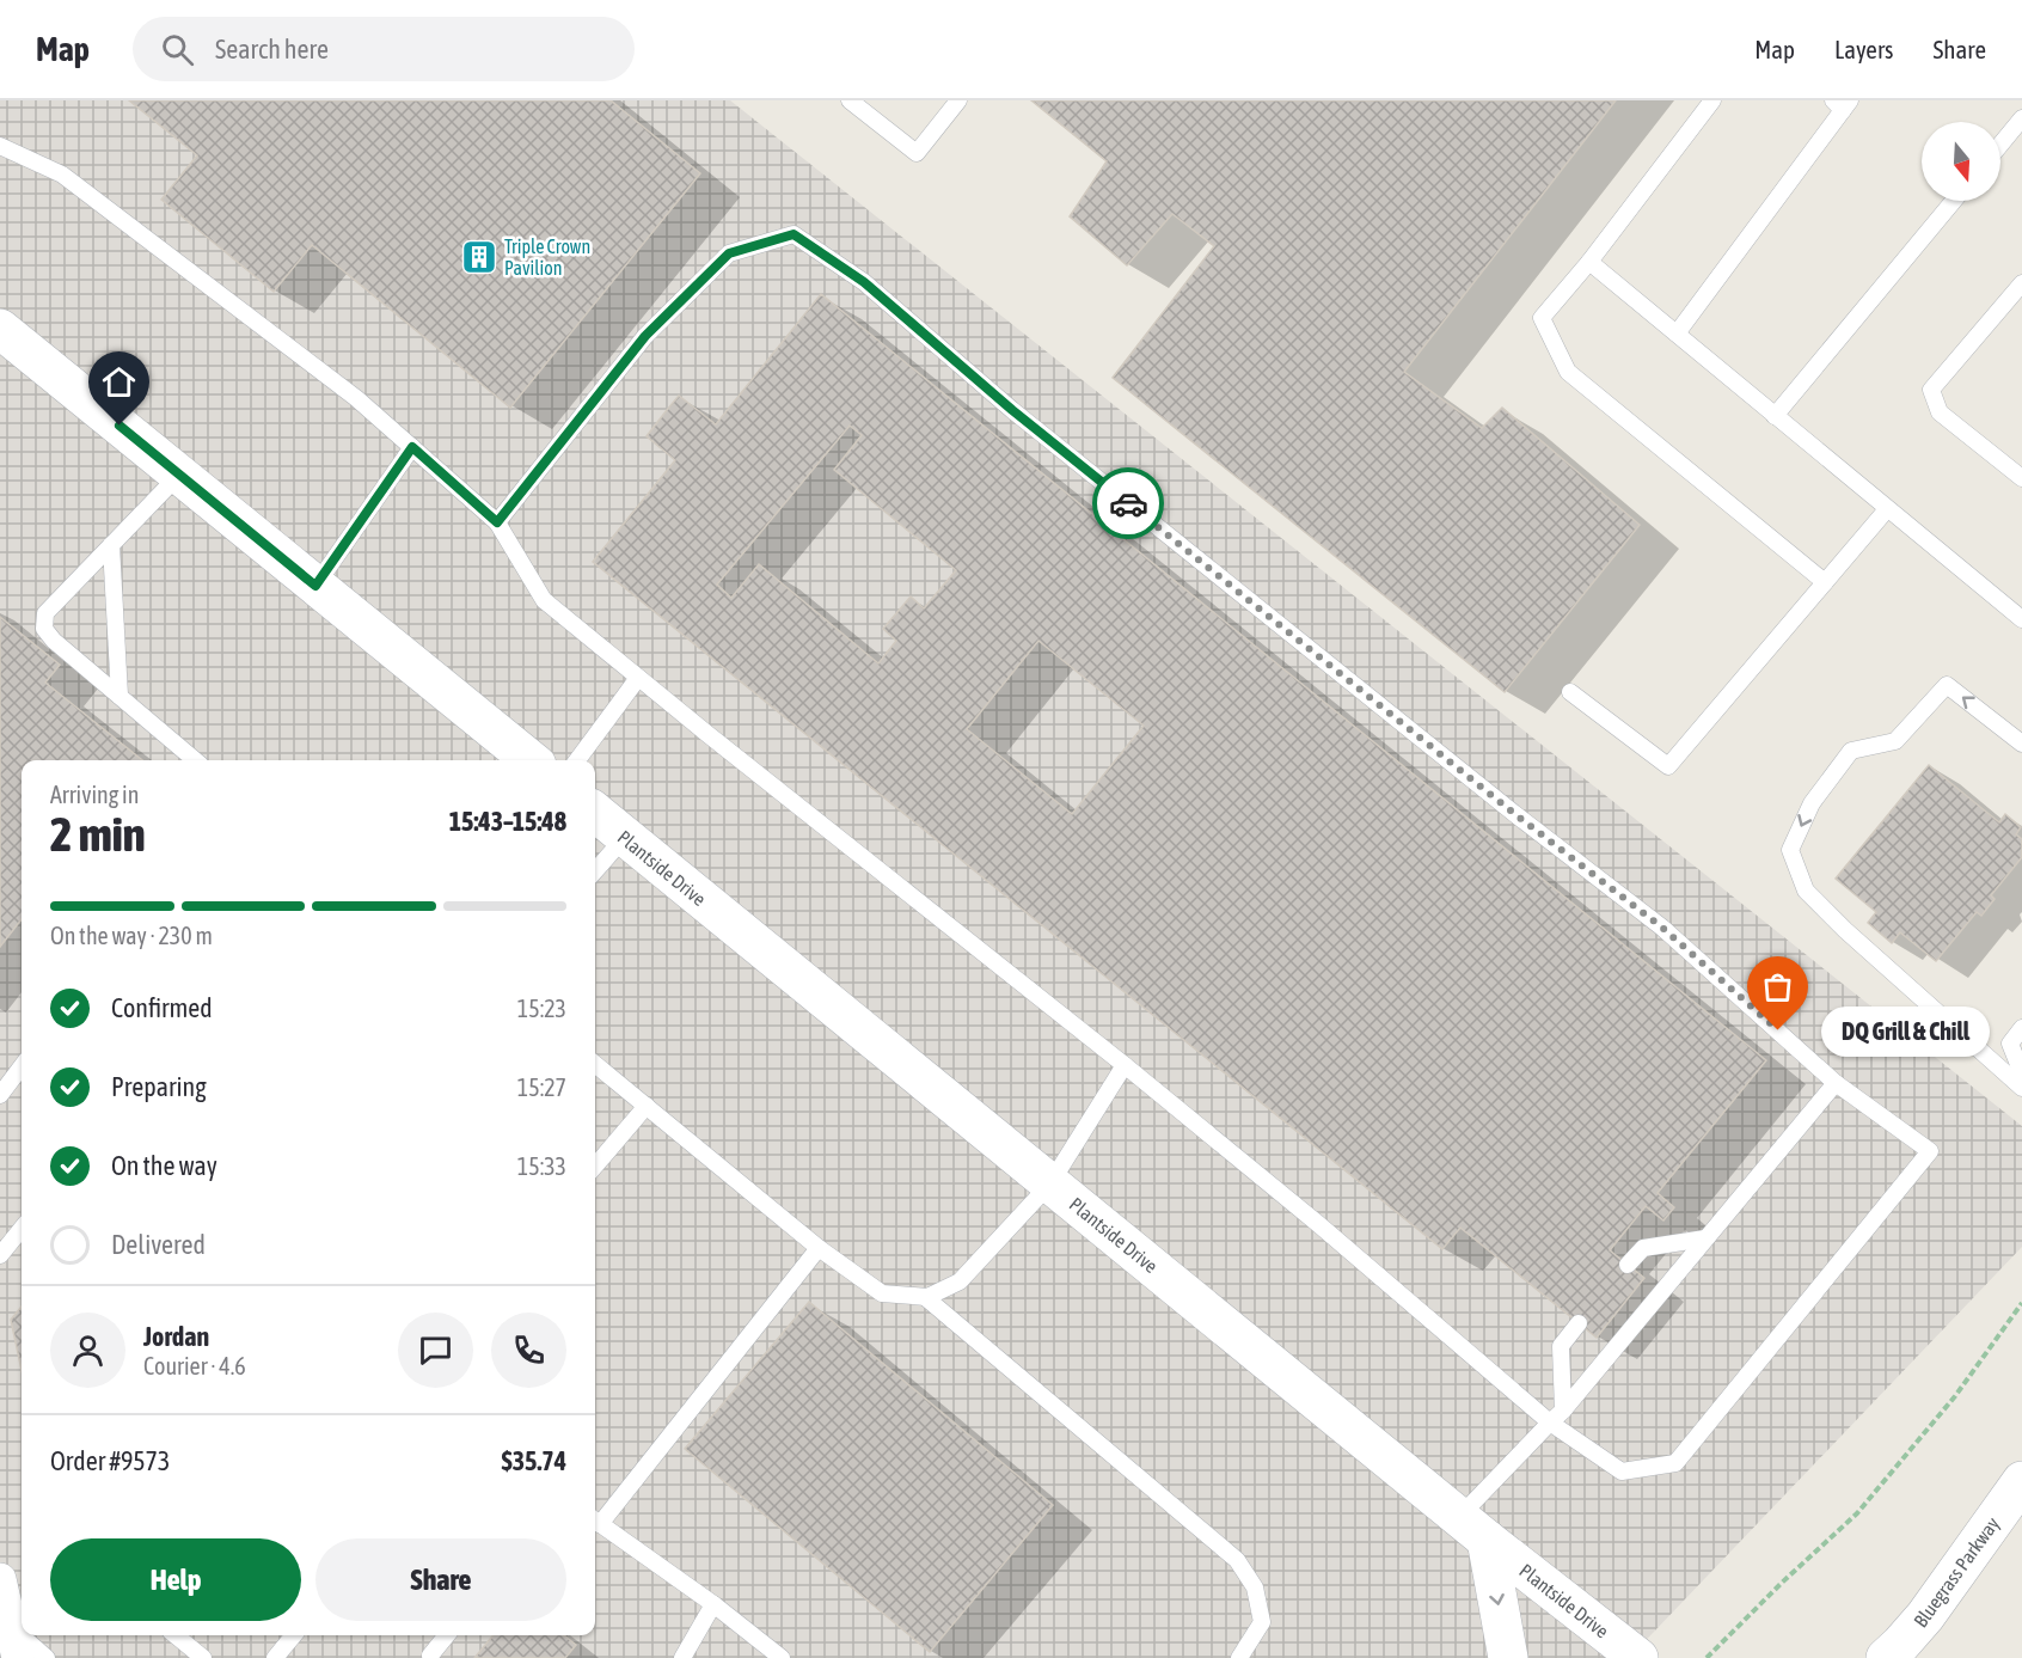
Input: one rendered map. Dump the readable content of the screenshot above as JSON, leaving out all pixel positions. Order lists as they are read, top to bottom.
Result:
{
  "streets": {
    "street": ["Plantside Drive", "Bluegrass Parkway"]
  },
  "places": {
    "building": ["Triple Crown Pavilion"],
    "other": ["DQ Grill & Chill"]
  },
  "north": "bottom",
  "page": {
    "header": "Map",
    "search": "Search here",
    "nav": ["Map", "Layers", "Share"],
    "heading": ["2 min", "Arriving in", "15:43–15:48"],
    "panel": [
      "Jordan",
      "Courier · 4.6",
      "Order #9573",
      "$35.74"
    ],
    "bar": "On the way · 230 m",
    "list": [
      ["Confirmed", "15:23"],
      ["Preparing", "15:27"],
      ["On the way", "15:33"],
      "Delivered"
    ],
    "bubble": "DQ Grill & Chill",
    "buttons": ["Help", "Share"]
  }
}
